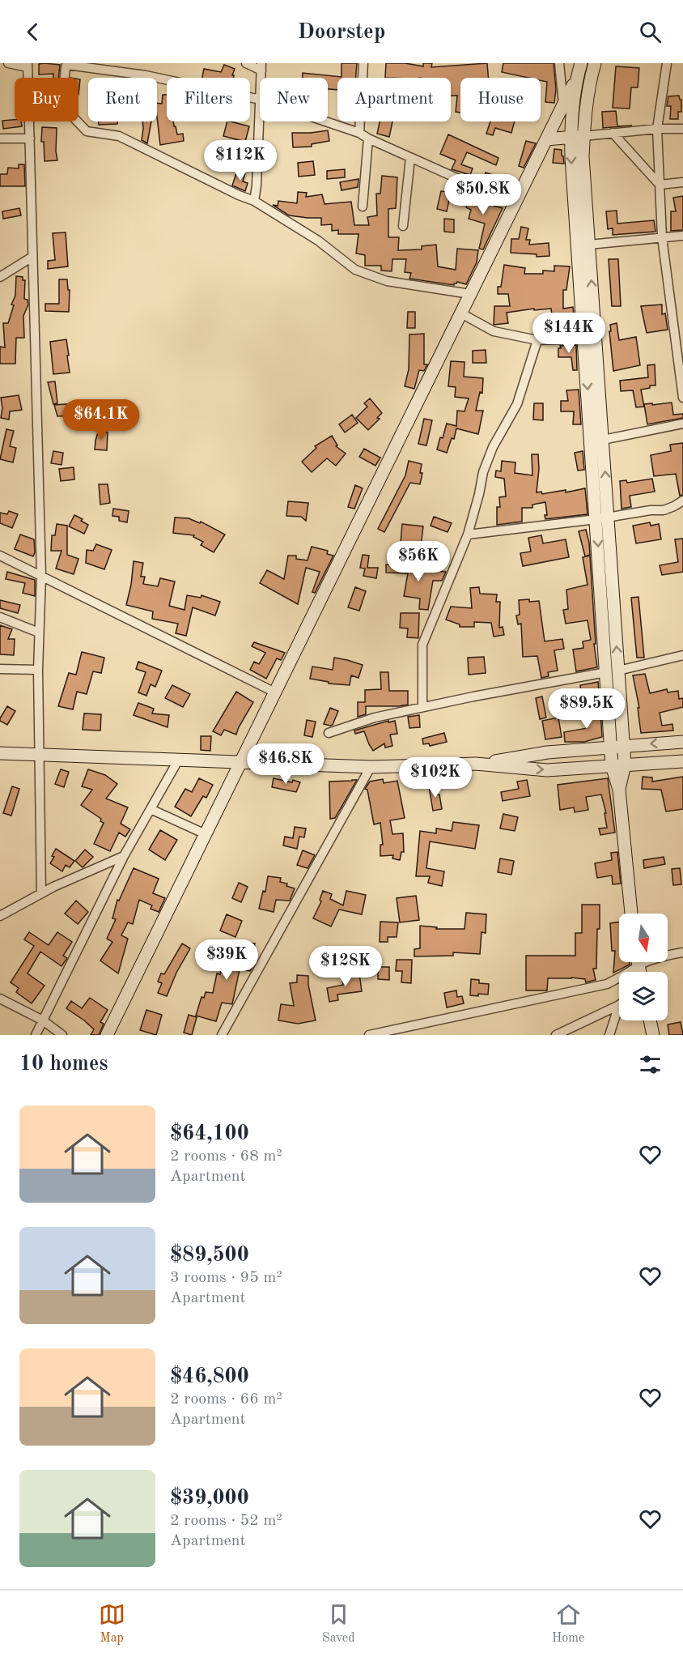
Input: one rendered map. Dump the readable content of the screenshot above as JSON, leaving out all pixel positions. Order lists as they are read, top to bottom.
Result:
{
  "north": "bottom",
  "page": {
    "header": "Doorstep",
    "chip": [
      "Buy",
      "Rent",
      "Filters",
      "New",
      "Apartment",
      "House"
    ],
    "price": [
      "$112K",
      "$50.8K",
      "$144K",
      "$64.1K",
      "$56K",
      "$89.5K",
      "$46.8K",
      "$102K",
      "$39K",
      "$128K"
    ],
    "heading": "10 homes",
    "list": [
      {
        "name": "$64,100",
        "note": "2 rooms · 68 m² · Apartment"
      },
      {
        "name": "$89,500",
        "note": "3 rooms · 95 m² · Apartment"
      },
      {
        "name": "$46,800",
        "note": "2 rooms · 66 m² · Apartment"
      },
      {
        "name": "$39,000",
        "note": "2 rooms · 52 m² · Apartment"
      }
    ],
    "tabs": ["Map", "Saved", "Home"]
  }
}
